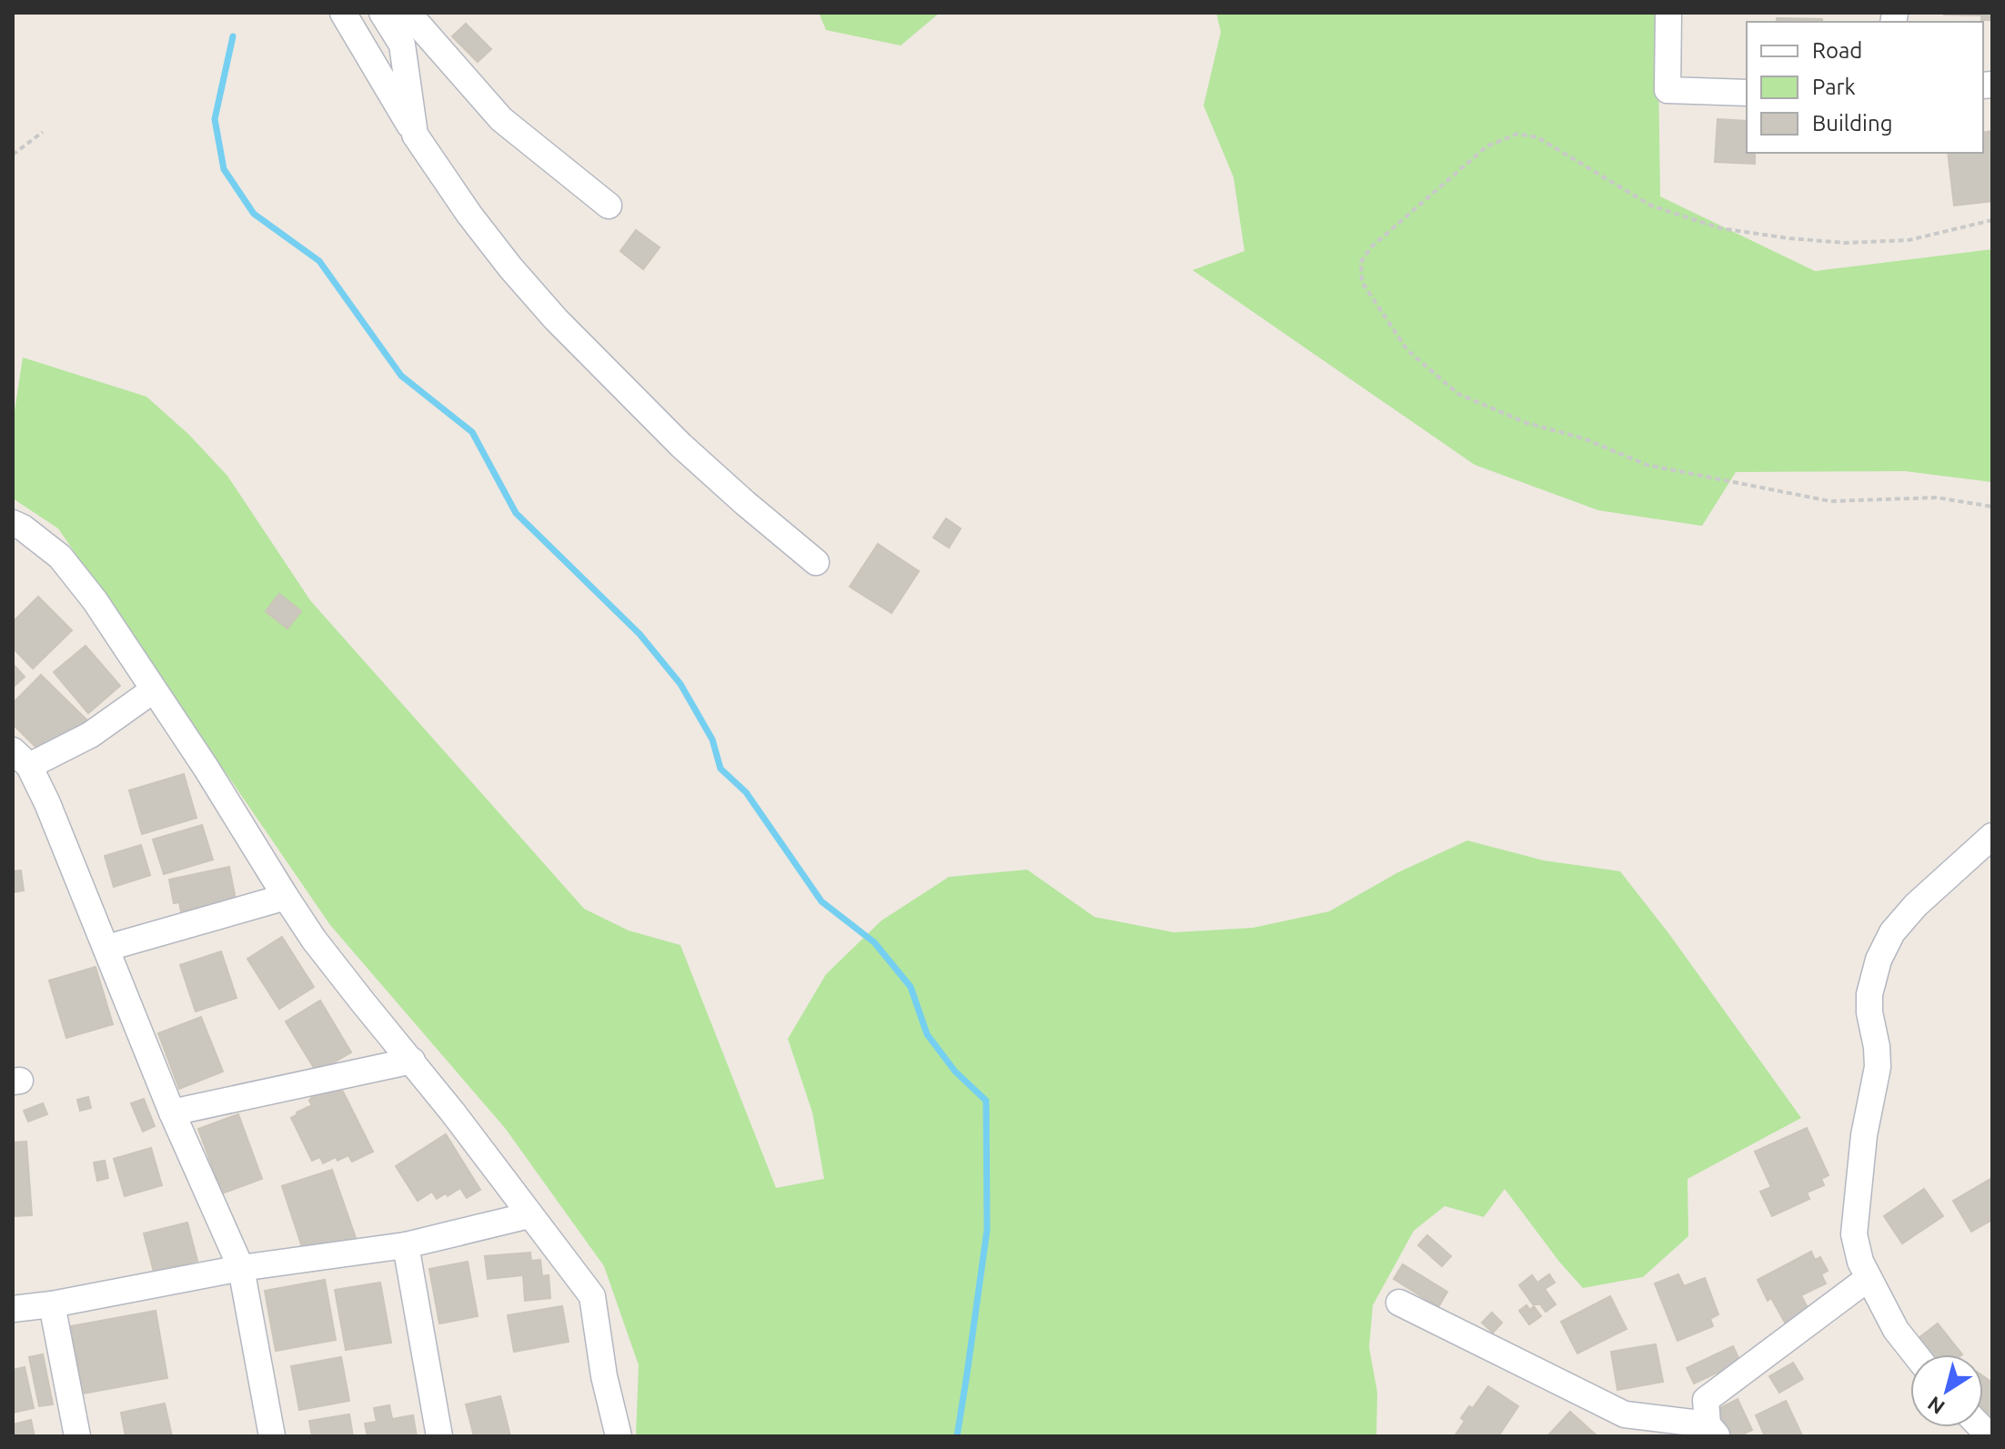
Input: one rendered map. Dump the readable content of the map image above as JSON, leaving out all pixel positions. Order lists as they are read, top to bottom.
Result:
{
  "legend": ["Road", "Park", "Building"],
  "north": "bottom left"
}
